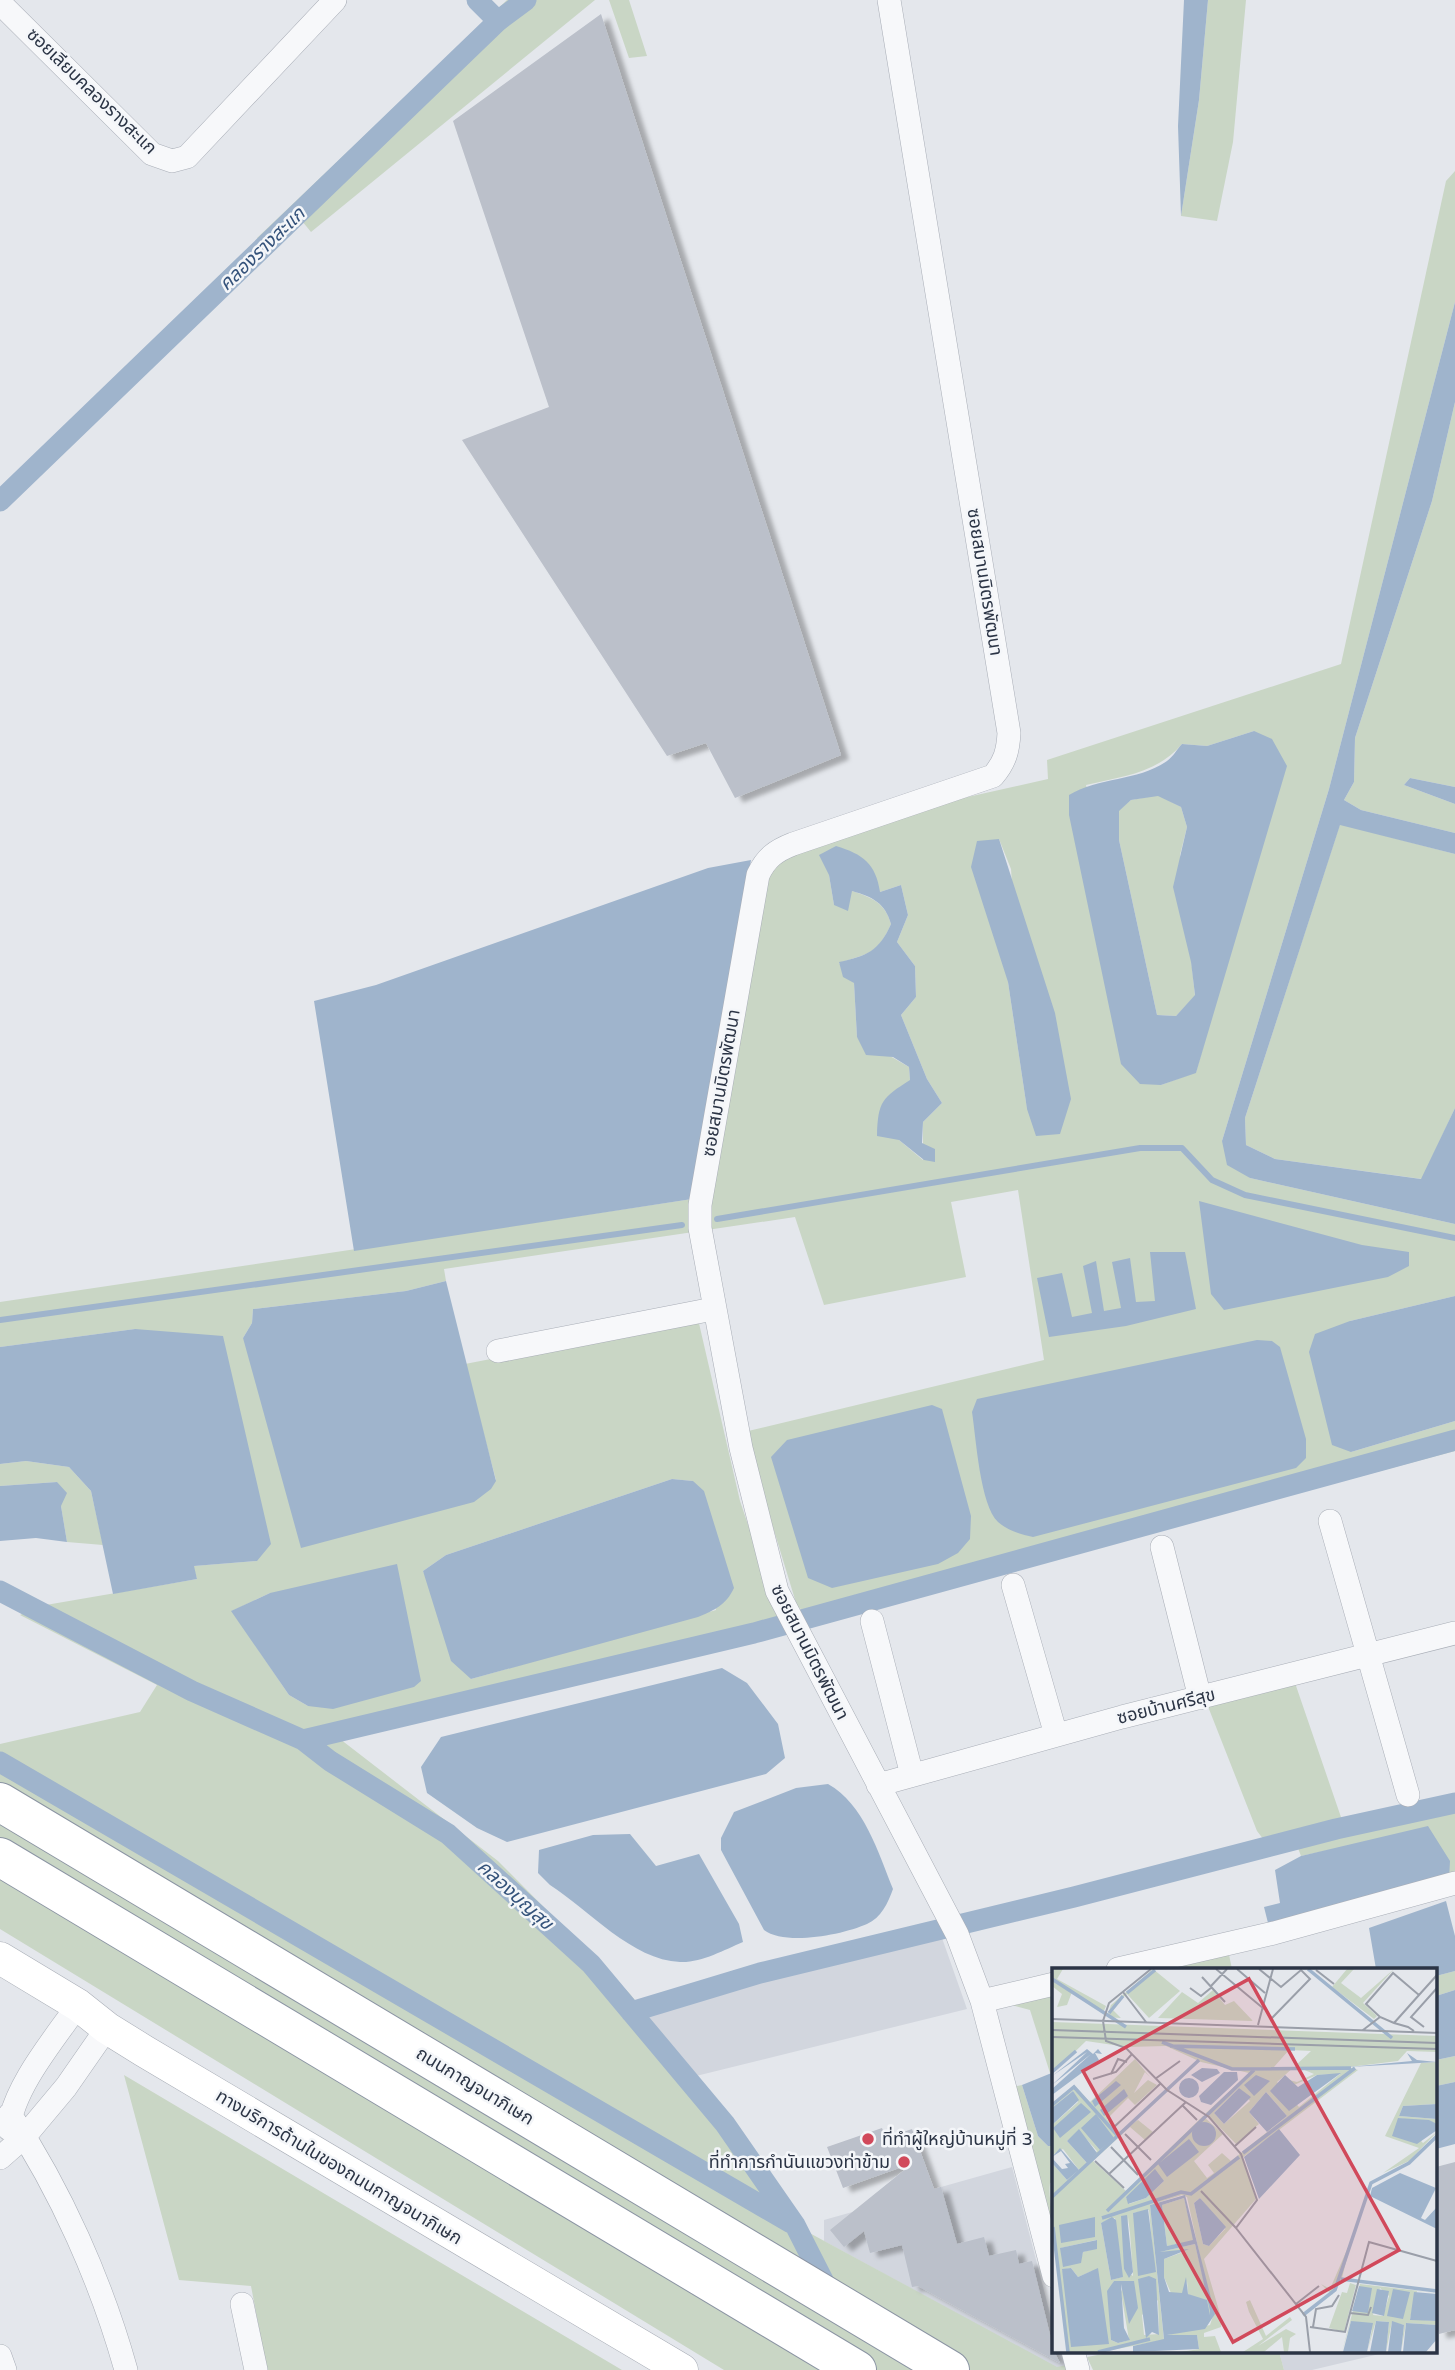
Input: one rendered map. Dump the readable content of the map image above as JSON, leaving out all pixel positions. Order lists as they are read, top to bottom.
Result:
{
  "streets": {
    "highway": ["ถนนกาญจนาภิเษก"],
    "main road": ["ทางบริการด้านในของถนนกาญจนาภิเษก"],
    "street": ["ซอยเลียบคลองรางสะแก", "ซอยสมานมิตรพัฒนา", "ซอยบ้านศรีสุข"]
  },
  "crossings": [
    ["ซอยสมานมิตรพัฒนา", "ซอยบ้านศรีสุข"]
  ],
  "water": ["คลองรางสะแก", "คลองบุญสุข"],
  "places": ["ที่ทำผู้ใหญ่บ้านหมู่ที่ 3", "ที่ทำการกำนันแขวงท่าข้าม"]
}
